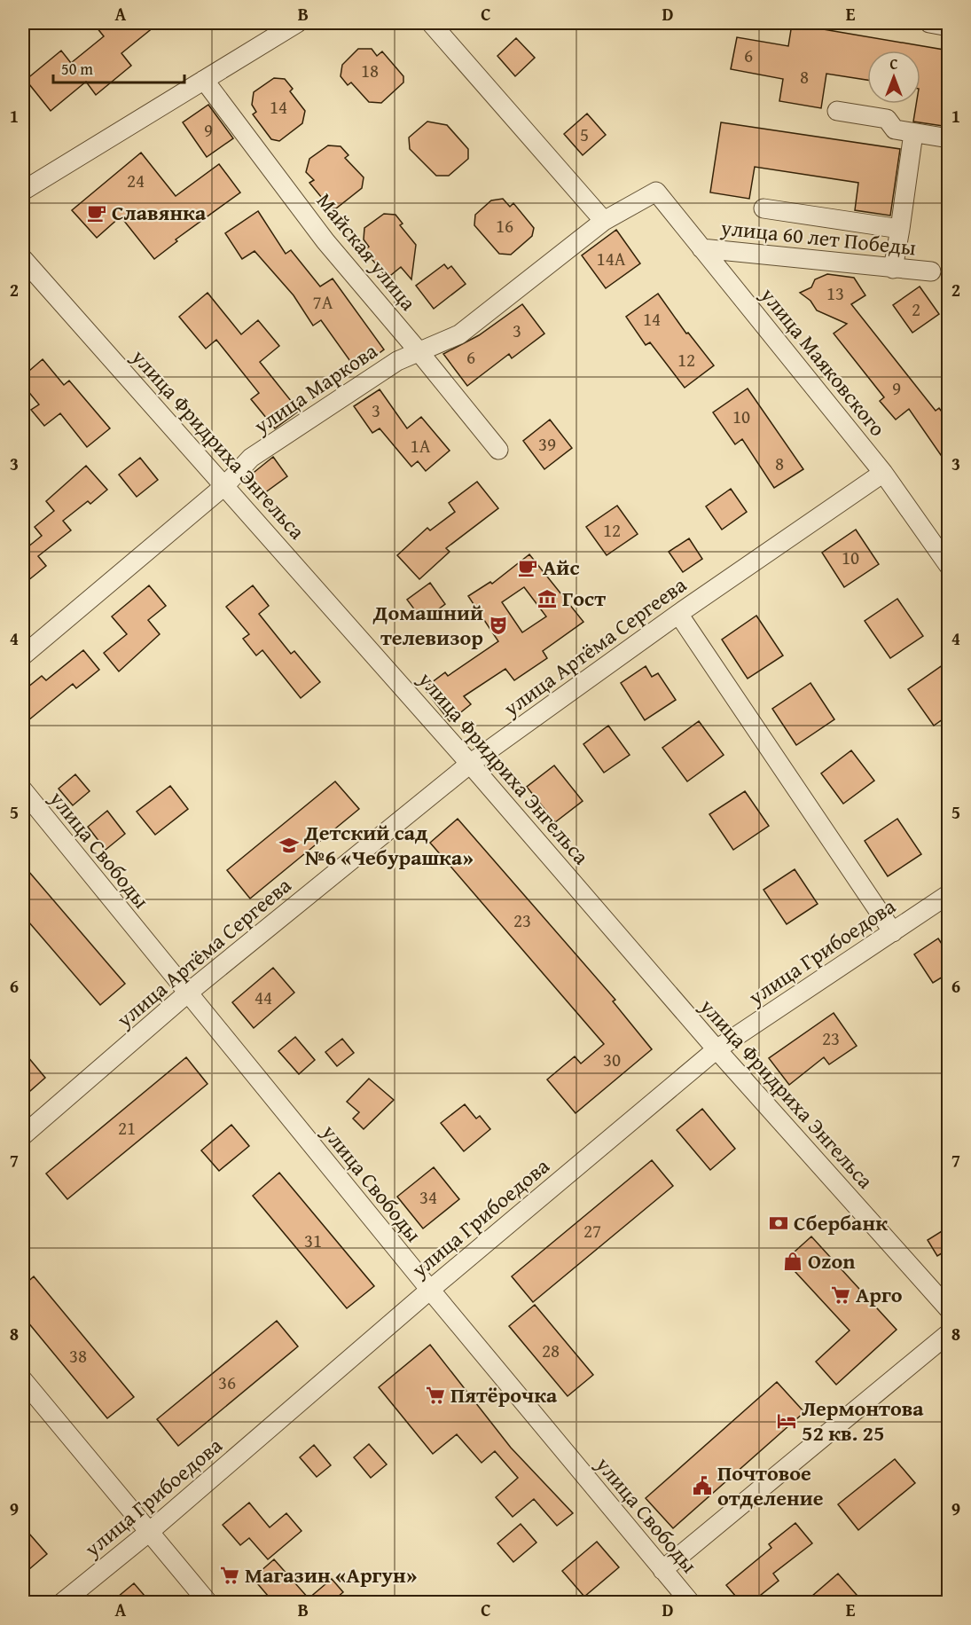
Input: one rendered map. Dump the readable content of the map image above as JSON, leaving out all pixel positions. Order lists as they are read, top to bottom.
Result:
{
  "streets": {
    "street": [
      "улица 60 лет Победы",
      "Майская улица",
      "улица Маяковского",
      "улица Маркова",
      "улица Фридриха Энгельса",
      "улица Артёма Сергеева",
      "улица Свободы",
      "улица Грибоедова"
    ]
  },
  "crossings": [
    ["улица 60 лет Победы", "улица Маяковского"],
    ["Майская улица", "улица Маркова"],
    ["улица Маяковского", "улица Маркова"],
    ["улица Маяковского", "улица Артёма Сергеева"],
    ["улица Маркова", "улица Фридриха Энгельса"],
    ["улица Фридриха Энгельса", "улица Артёма Сергеева"],
    ["улица Фридриха Энгельса", "улица Грибоедова"],
    ["улица Артёма Сергеева", "улица Свободы"],
    ["улица Свободы", "улица Грибоедова"]
  ],
  "places": {
    "cafe": ["Славянка", "Айс"],
    "museum": ["Гост"],
    "theatre": ["Домашний телевизор"],
    "school or university": ["Детский сад №6 «Чебурашка»"],
    "bank": ["Сбербанк"],
    "shop": ["Ozon"],
    "supermarket": ["Арго", "Пятёрочка", "Магазин «Аргун»"],
    "hotel": ["Лермонтова 52 кв. 25"],
    "public building": ["Почтовое отделение"]
  },
  "house_numbers": [
    "6",
    "18",
    "8",
    "14",
    "9",
    "5",
    "24",
    "16",
    "14А",
    "13",
    "7А",
    "2",
    "14",
    "3",
    "6",
    "12",
    "9",
    "3",
    "10",
    "39",
    "1А",
    "8",
    "12",
    "10",
    "23",
    "44",
    "23",
    "30",
    "21",
    "34",
    "27",
    "31",
    "28",
    "38",
    "36"
  ],
  "scale_bar": "50 m",
  "north": "top",
  "grid": {
    "columns": [
      "A",
      "B",
      "C",
      "D",
      "E"
    ],
    "rows": [
      "1",
      "2",
      "3",
      "4",
      "5",
      "6",
      "7",
      "8",
      "9"
    ]
  }
}
